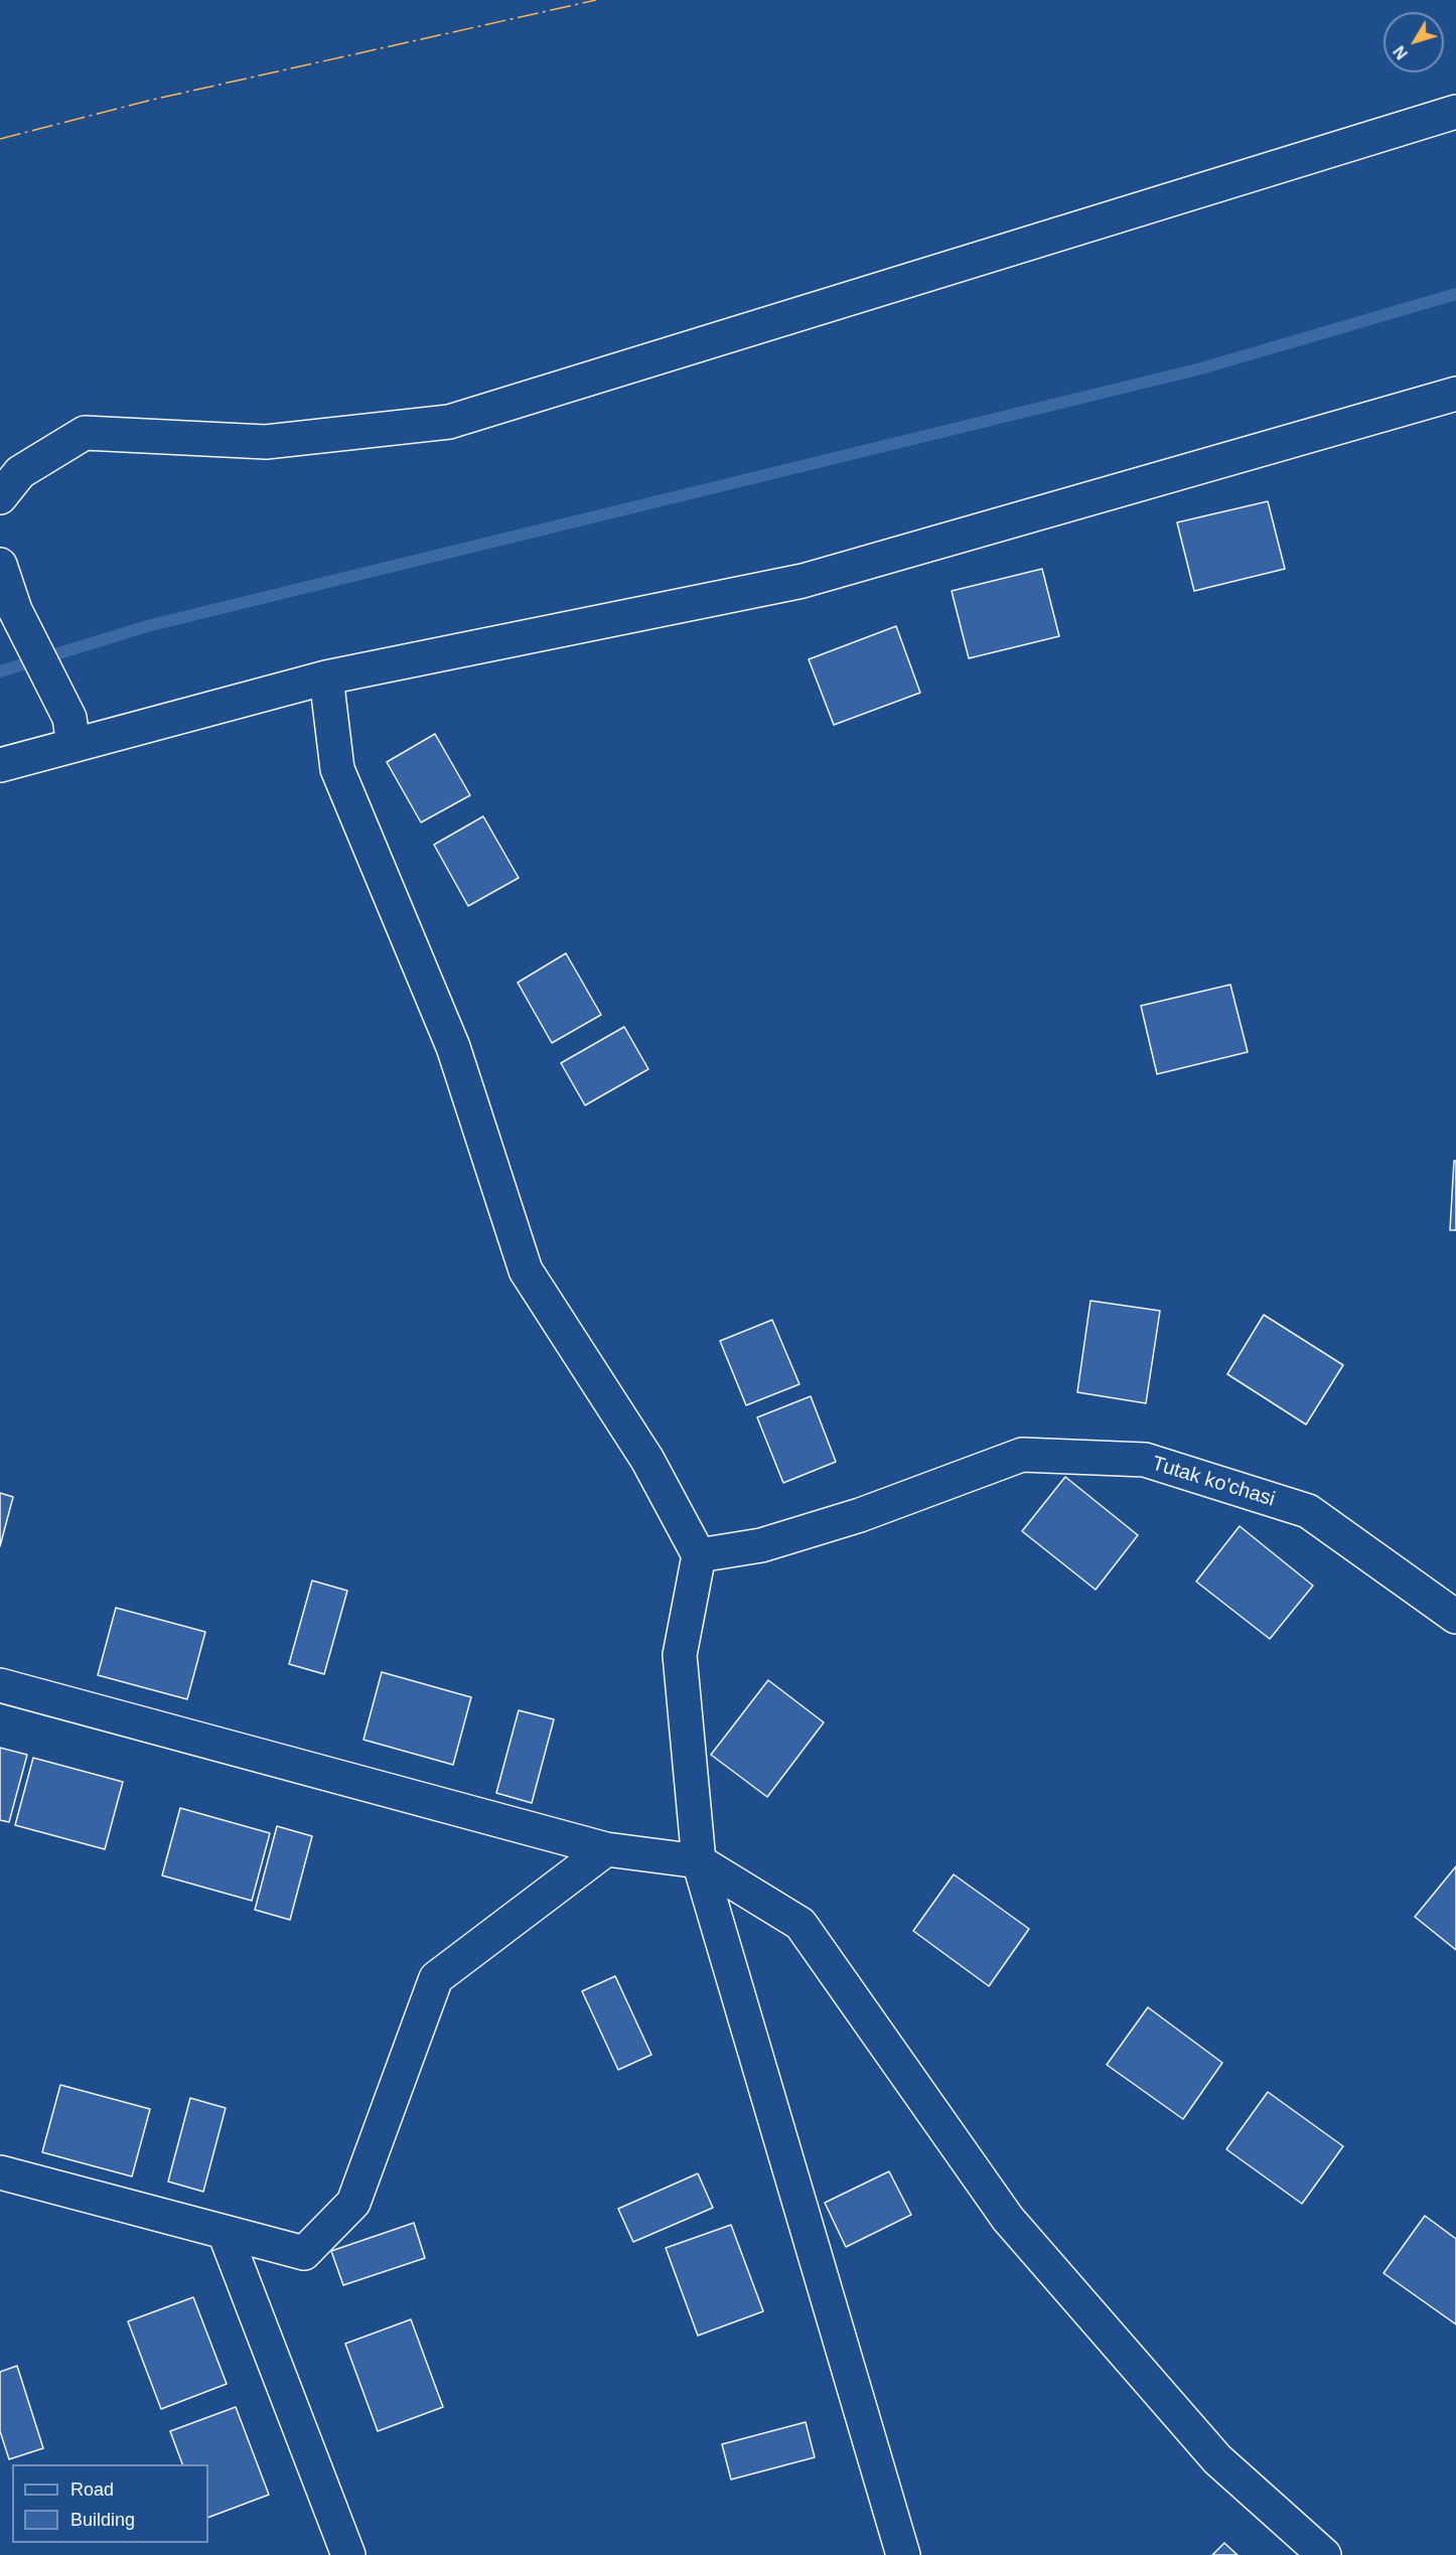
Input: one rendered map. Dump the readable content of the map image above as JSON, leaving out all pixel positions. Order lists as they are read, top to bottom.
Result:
{
  "streets": {
    "street": ["Tutak ko'chasi"]
  },
  "legend": ["Road", "Building"],
  "north": "bottom left"
}
